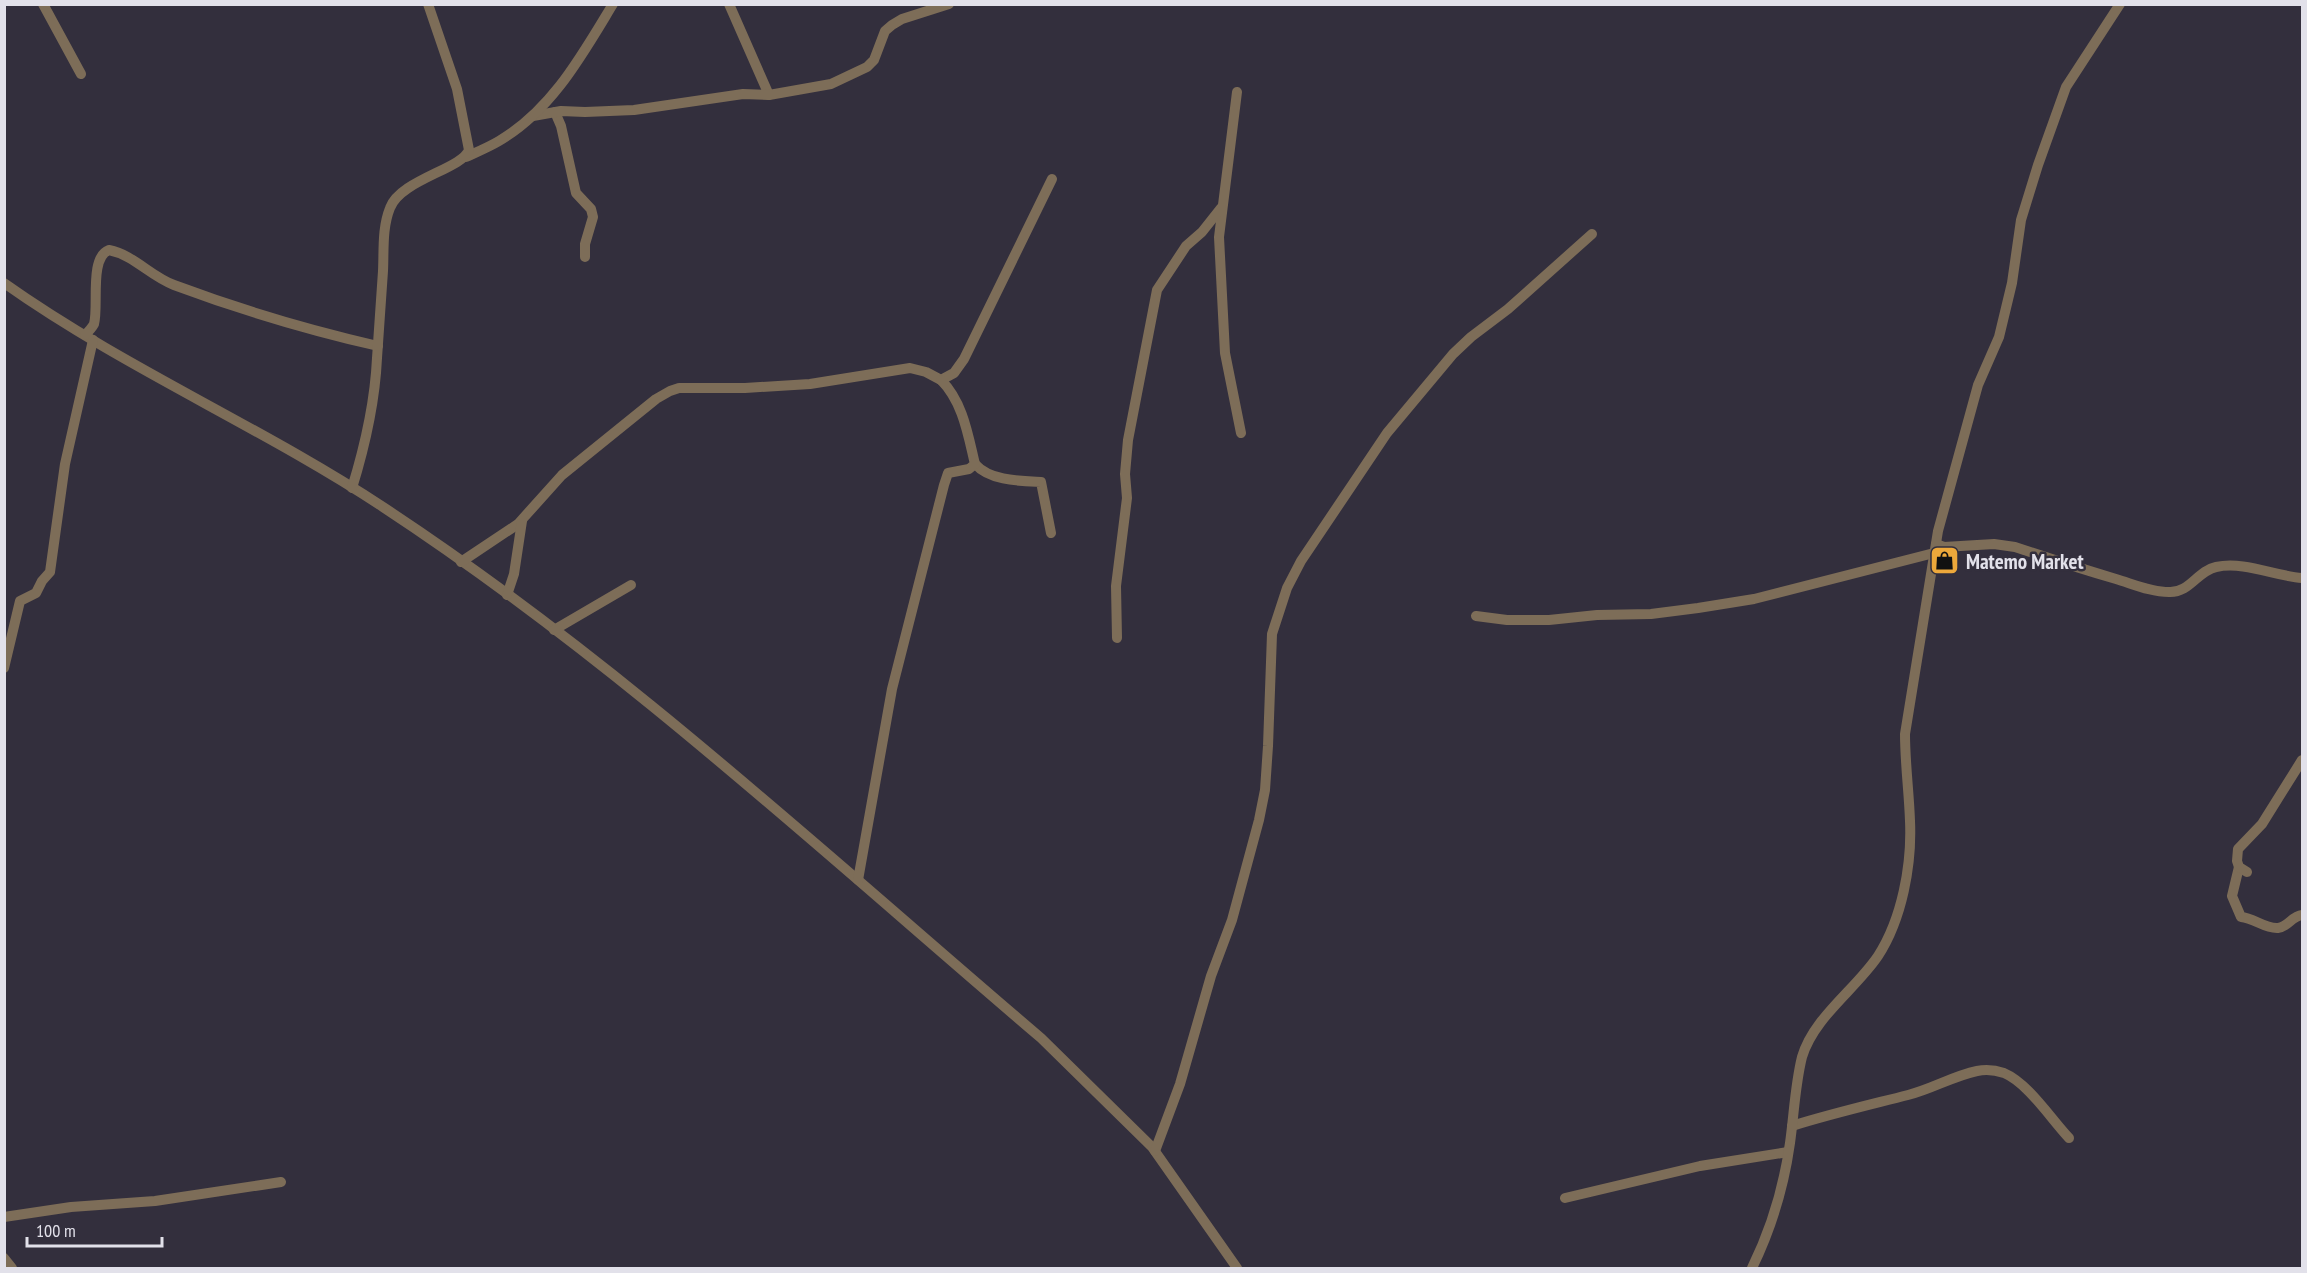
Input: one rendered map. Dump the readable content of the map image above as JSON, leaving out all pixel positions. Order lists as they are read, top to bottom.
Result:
{
  "places": {
    "shop": ["Matemo Market"]
  },
  "scale_bar": "100 m"
}
